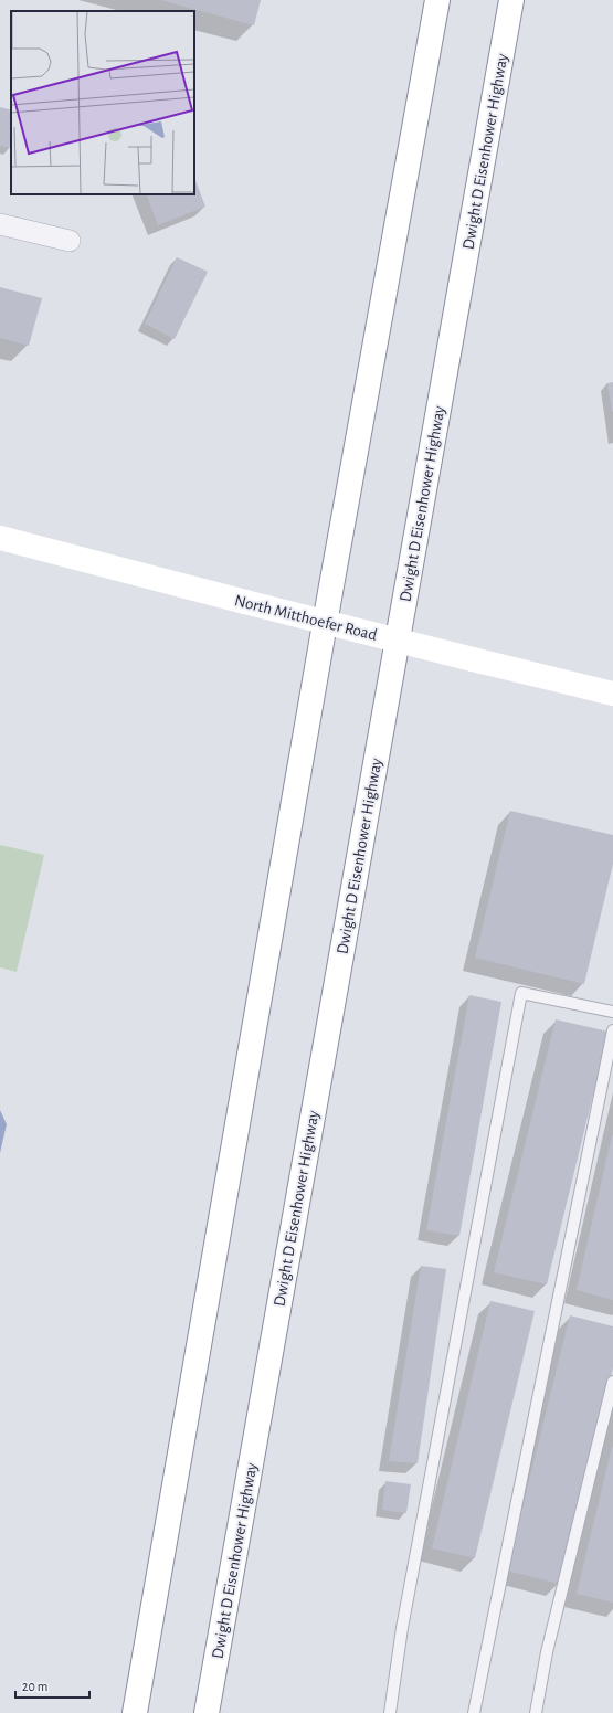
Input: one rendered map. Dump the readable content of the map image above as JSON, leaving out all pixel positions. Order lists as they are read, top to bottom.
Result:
{
  "streets": {
    "main road": ["Dwight D Eisenhower Highway", "North Mitthoefer Road"]
  },
  "scale_bar": "20 m"
}
